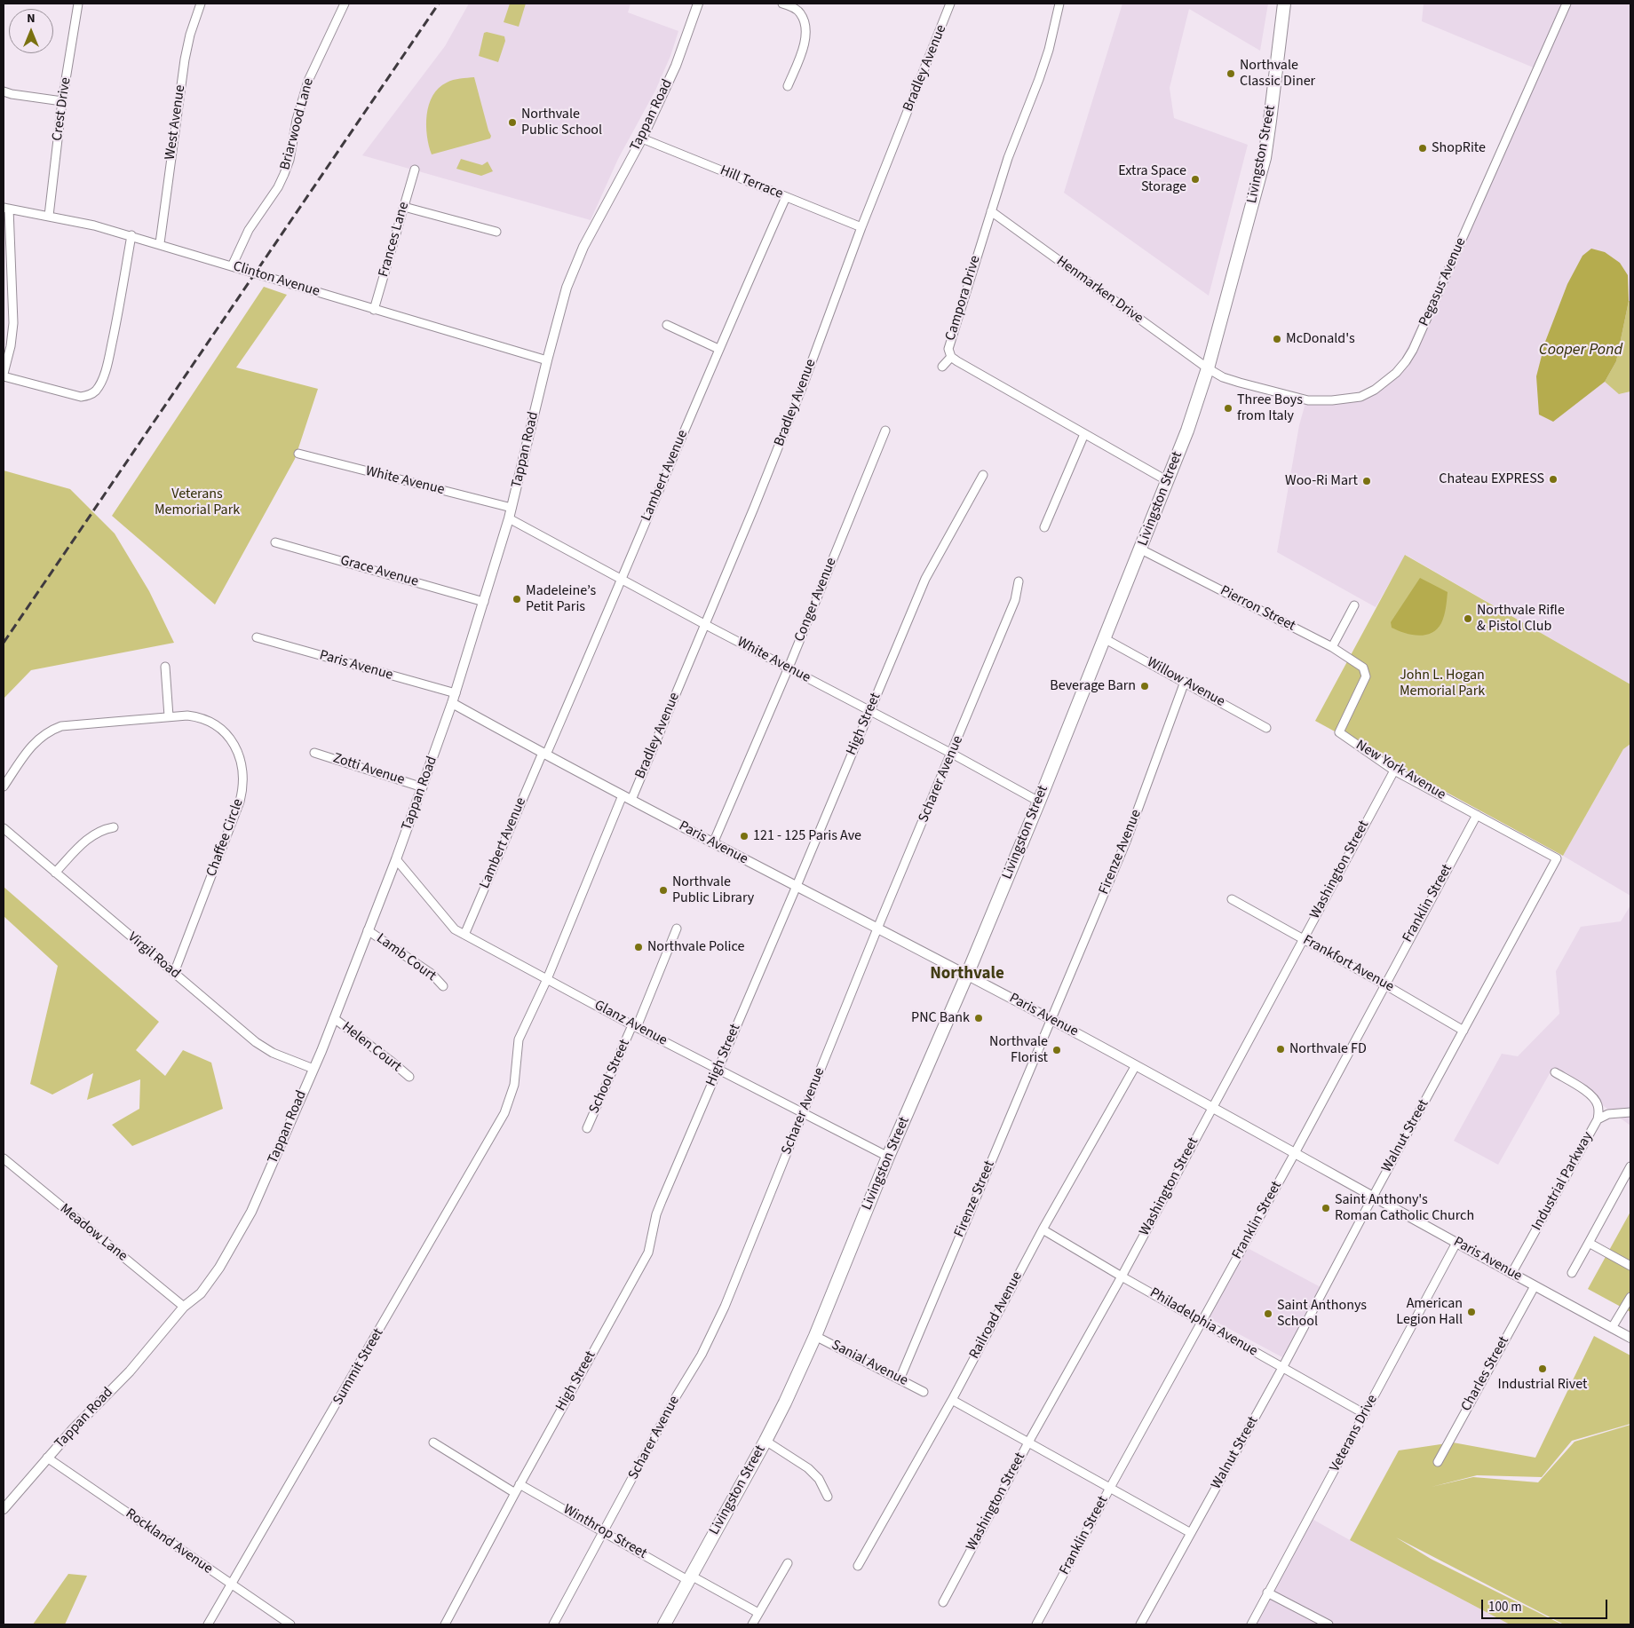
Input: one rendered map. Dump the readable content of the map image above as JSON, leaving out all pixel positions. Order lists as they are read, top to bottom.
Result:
{
  "streets": {
    "main road": ["Livingston Street"],
    "street": [
      "Bradley Avenue",
      "Crest Drive",
      "Tappan Road",
      "West Avenue",
      "Briarwood Lane",
      "Hill Terrace",
      "Frances Lane",
      "Clinton Avenue",
      "Pegasus Avenue",
      "Henmarken Drive",
      "Campora Drive",
      "Lambert Avenue",
      "White Avenue",
      "Grace Avenue",
      "Conger Avenue",
      "Pierron Street",
      "Paris Avenue",
      "Willow Avenue",
      "High Street",
      "Zotti Avenue",
      "New York Avenue",
      "Scharer Avenue",
      "Chaffee Circle",
      "Firenze Avenue",
      "Washington Street",
      "Franklin Street",
      "Virgil Road",
      "Lamb Court",
      "Frankfort Avenue",
      "Glanz Avenue",
      "Helen Court",
      "School Street",
      "Walnut Street",
      "Industrial Parkway",
      "Firenze Street",
      "Meadow Lane",
      "Railroad Avenue",
      "Philadelphia Avenue",
      "Sanial Avenue",
      "Summit Street",
      "Charles Street",
      "Veterans Drive",
      "Winthrop Street",
      "Rockland Avenue"
    ]
  },
  "crossings": [
    ["Bradley Avenue", "Hill Terrace"],
    ["Bradley Avenue", "White Avenue"],
    ["Bradley Avenue", "Paris Avenue"],
    ["Crest Drive", "Clinton Avenue"],
    ["Tappan Road", "Hill Terrace"],
    ["Tappan Road", "Clinton Avenue"],
    ["Tappan Road", "White Avenue"],
    ["Tappan Road", "Grace Avenue"],
    ["Tappan Road", "Paris Avenue"],
    ["Tappan Road", "Zotti Avenue"],
    ["Tappan Road", "Virgil Road"],
    ["Tappan Road", "Lamb Court"],
    ["Tappan Road", "Glanz Avenue"],
    ["Tappan Road", "Helen Court"],
    ["Tappan Road", "Meadow Lane"],
    ["Tappan Road", "Rockland Avenue"],
    ["West Avenue", "Clinton Avenue"],
    ["Briarwood Lane", "Clinton Avenue"],
    ["Livingston Street", "Pegasus Avenue"],
    ["Livingston Street", "Henmarken Drive"],
    ["Livingston Street", "Campora Drive"],
    ["Livingston Street", "White Avenue"],
    ["Livingston Street", "Pierron Street"],
    ["Livingston Street", "Paris Avenue"],
    ["Livingston Street", "Willow Avenue"],
    ["Livingston Street", "Glanz Avenue"],
    ["Livingston Street", "Sanial Avenue"],
    ["Livingston Street", "Winthrop Street"],
    ["Hill Terrace", "Lambert Avenue"],
    ["Frances Lane", "Clinton Avenue"],
    ["Pegasus Avenue", "Henmarken Drive"],
    ["Henmarken Drive", "Campora Drive"],
    ["Lambert Avenue", "White Avenue"],
    ["Lambert Avenue", "Paris Avenue"],
    ["Lambert Avenue", "Glanz Avenue"],
    ["White Avenue", "Conger Avenue"],
    ["White Avenue", "High Street"],
    ["White Avenue", "Scharer Avenue"],
    ["Conger Avenue", "Paris Avenue"],
    ["Pierron Street", "New York Avenue"],
    ["Paris Avenue", "High Street"],
    ["Paris Avenue", "Scharer Avenue"],
    ["Paris Avenue", "Firenze Avenue"],
    ["Paris Avenue", "Washington Street"],
    ["Paris Avenue", "Franklin Street"],
    ["Paris Avenue", "Walnut Street"],
    ["Paris Avenue", "Industrial Parkway"],
    ["Paris Avenue", "Firenze Street"],
    ["Paris Avenue", "Railroad Avenue"],
    ["Paris Avenue", "Charles Street"],
    ["Paris Avenue", "Veterans Drive"],
    ["Willow Avenue", "Firenze Avenue"],
    ["High Street", "Glanz Avenue"],
    ["High Street", "Winthrop Street"],
    ["New York Avenue", "Washington Street"],
    ["New York Avenue", "Franklin Street"],
    ["New York Avenue", "Walnut Street"],
    ["Scharer Avenue", "Glanz Avenue"],
    ["Scharer Avenue", "Winthrop Street"],
    ["Chaffee Circle", "Virgil Road"],
    ["Firenze Avenue", "Firenze Street"],
    ["Washington Street", "Frankfort Avenue"],
    ["Washington Street", "Philadelphia Avenue"],
    ["Franklin Street", "Frankfort Avenue"],
    ["Franklin Street", "Philadelphia Avenue"],
    ["Frankfort Avenue", "Walnut Street"],
    ["Glanz Avenue", "School Street"],
    ["Glanz Avenue", "Summit Street"],
    ["Walnut Street", "Philadelphia Avenue"],
    ["Firenze Street", "Sanial Avenue"],
    ["Railroad Avenue", "Philadelphia Avenue"],
    ["Philadelphia Avenue", "Veterans Drive"],
    ["Summit Street", "Rockland Avenue"]
  ],
  "districts": ["Northvale"],
  "water": ["Cooper Pond"],
  "parks": ["Veterans Memorial Park", "John L. Hogan Memorial Park"],
  "places": [
    "Northvale Classic Diner",
    "Northvale Public School",
    "ShopRite",
    "Extra Space Storage",
    "McDonald's",
    "Three Boys from Italy",
    "Chateau EXPRESS",
    "Woo-Ri Mart",
    "Madeleine’s Petit Paris",
    "Northvale Rifle & Pistol Club",
    "Beverage Barn",
    "121 - 125 Paris Ave",
    "Northvale Public Library",
    "Northvale Police",
    "PNC Bank",
    "Northvale FD",
    "Northvale Florist",
    "Saint Anthony's Roman Catholic Church",
    "American Legion Hall",
    "Saint Anthonys School",
    "Industrial Rivet"
  ],
  "scale_bar": "100 m",
  "north": "top"
}
